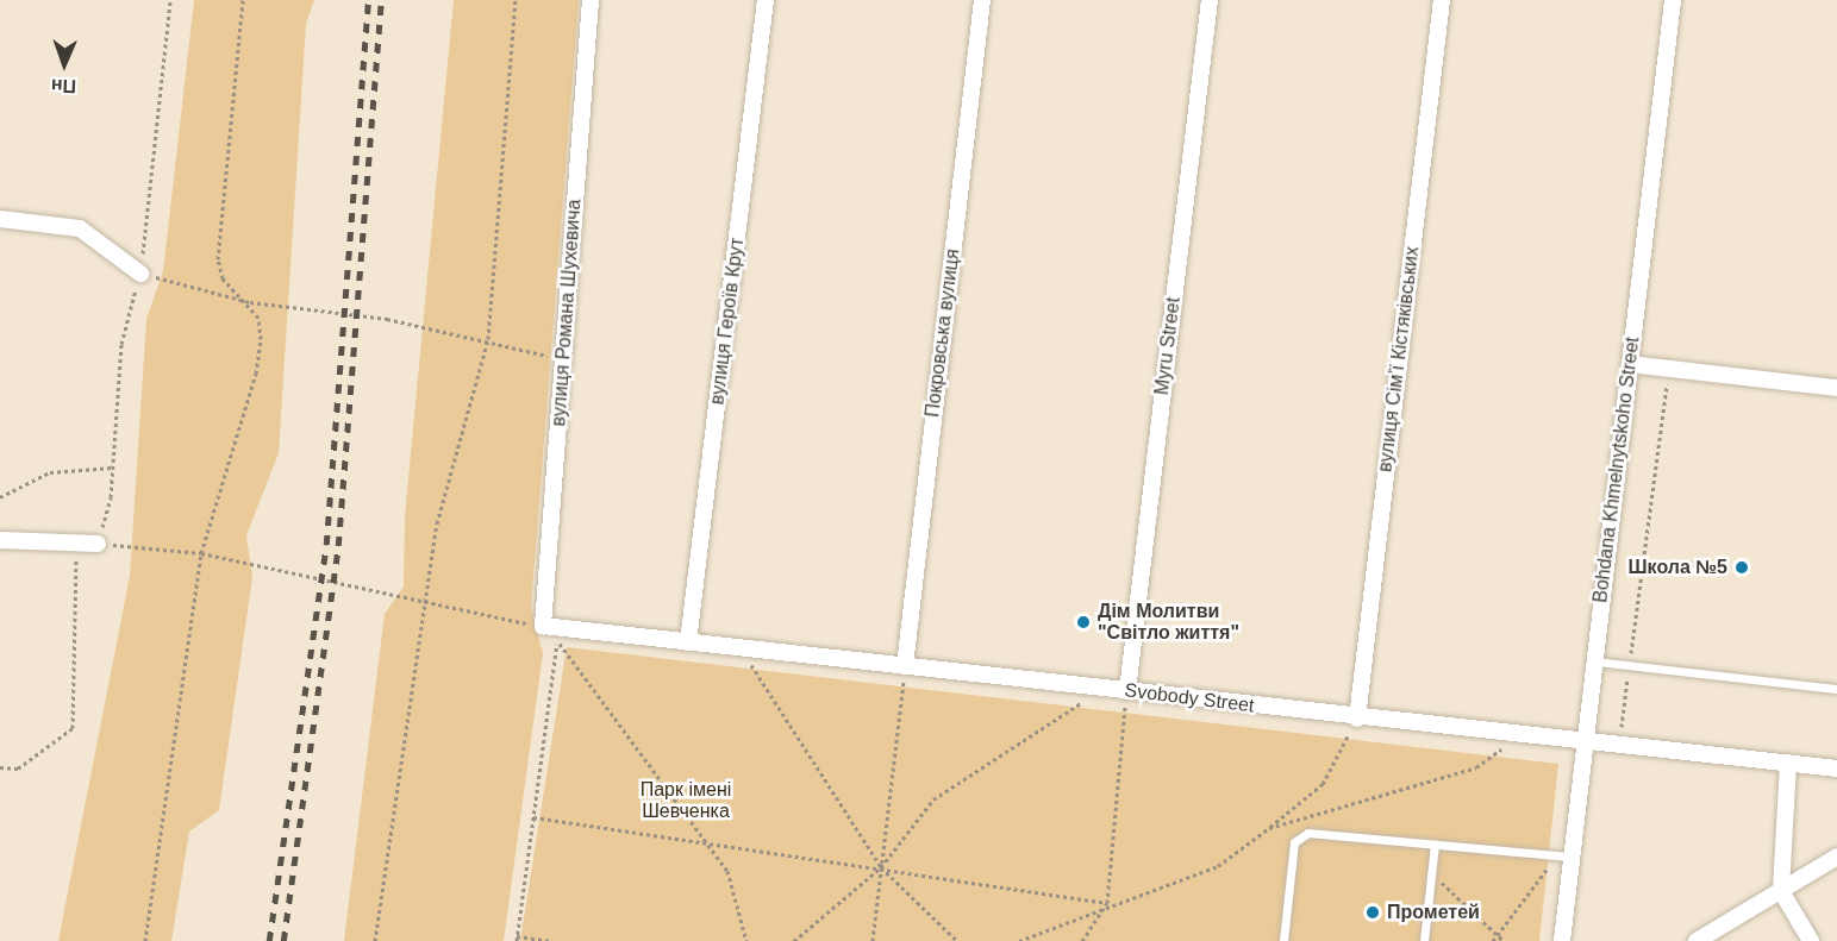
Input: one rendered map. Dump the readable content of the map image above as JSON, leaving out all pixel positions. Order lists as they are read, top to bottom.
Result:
{
  "streets": {
    "street": [
      "вулиця Романа Шухевича",
      "вулиця Героїв Крут",
      "Покровська вулиця",
      "Myru Street",
      "вулиця Сімʼї Кістяківських",
      "Bohdana Khmelnytskoho Street",
      "Svobody Street"
    ]
  },
  "crossings": [
    ["вулиця Романа Шухевича", "Svobody Street"],
    ["вулиця Героїв Крут", "Svobody Street"],
    ["Покровська вулиця", "Svobody Street"],
    ["Myru Street", "Svobody Street"],
    ["вулиця Сімʼї Кістяківських", "Svobody Street"],
    ["Bohdana Khmelnytskoho Street", "Svobody Street"]
  ],
  "parks": ["Парк імені Шевченка"],
  "places": ["Школа №5", "Дім Молитви \"Світло життя\"", "Прометей"],
  "north": "bottom"
}
